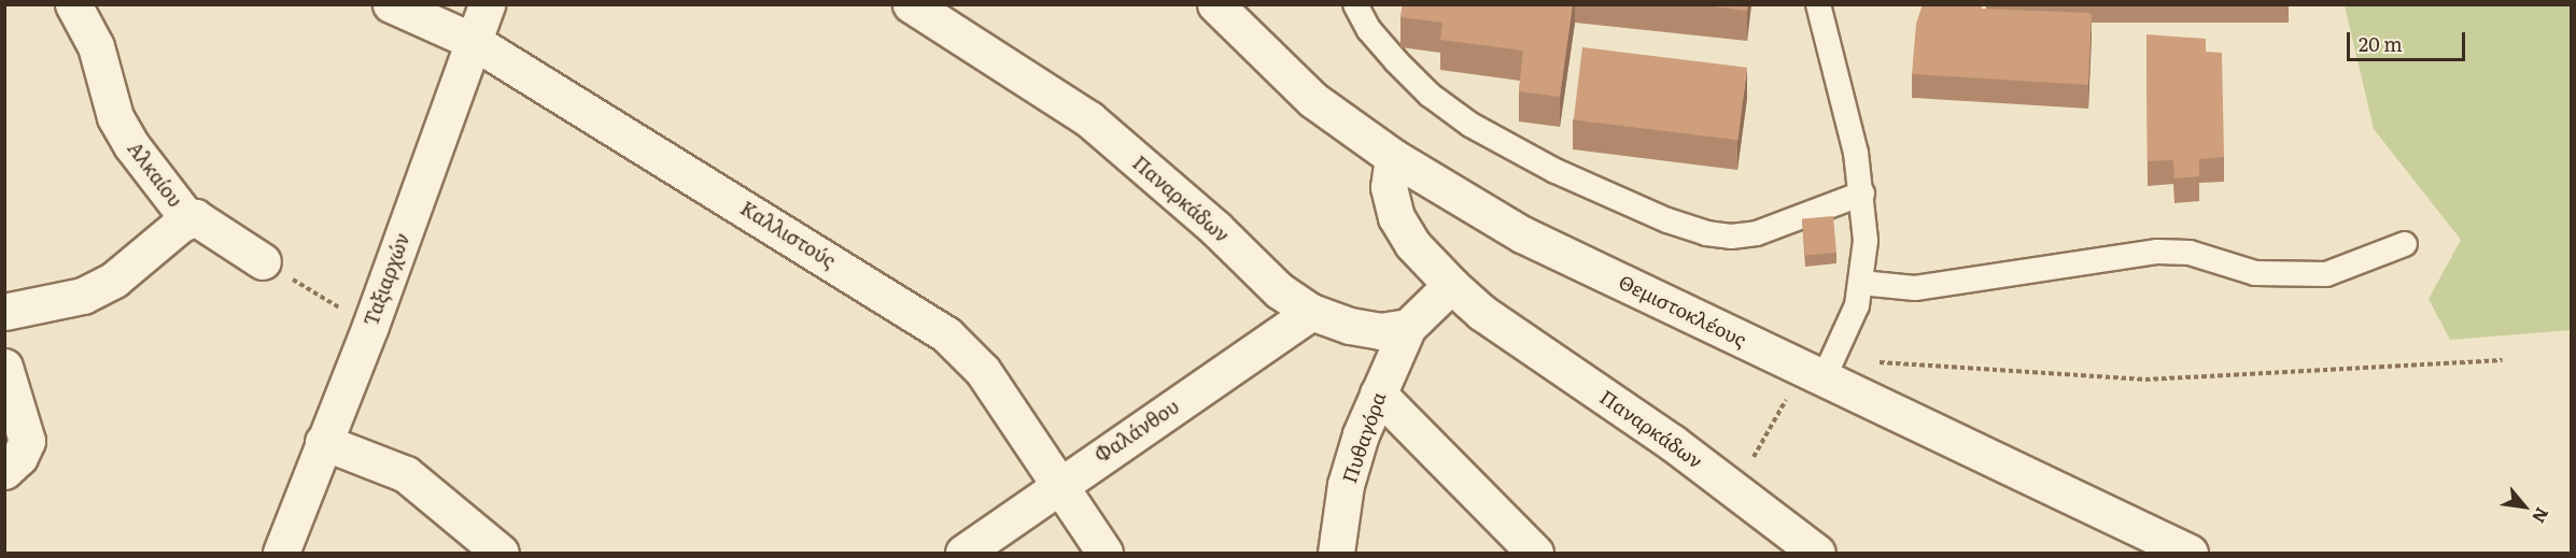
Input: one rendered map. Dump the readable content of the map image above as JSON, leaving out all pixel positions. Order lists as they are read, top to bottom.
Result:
{
  "streets": {
    "street": [
      "Αλκαίου",
      "Παναρκάδων",
      "Καλλιστούς",
      "Ταξιαρχών",
      "Θεμιστοκλέους",
      "Φαλάνθου",
      "Πυθαγόρα"
    ]
  },
  "crossings": [
    ["Παναρκάδων", "Θεμιστοκλέους"],
    ["Παναρκάδων", "Φαλάνθου"],
    ["Παναρκάδων", "Πυθαγόρα"],
    ["Καλλιστούς", "Ταξιαρχών"],
    ["Καλλιστούς", "Φαλάνθου"]
  ],
  "scale_bar": "20 m",
  "north": "bottom right"
}
